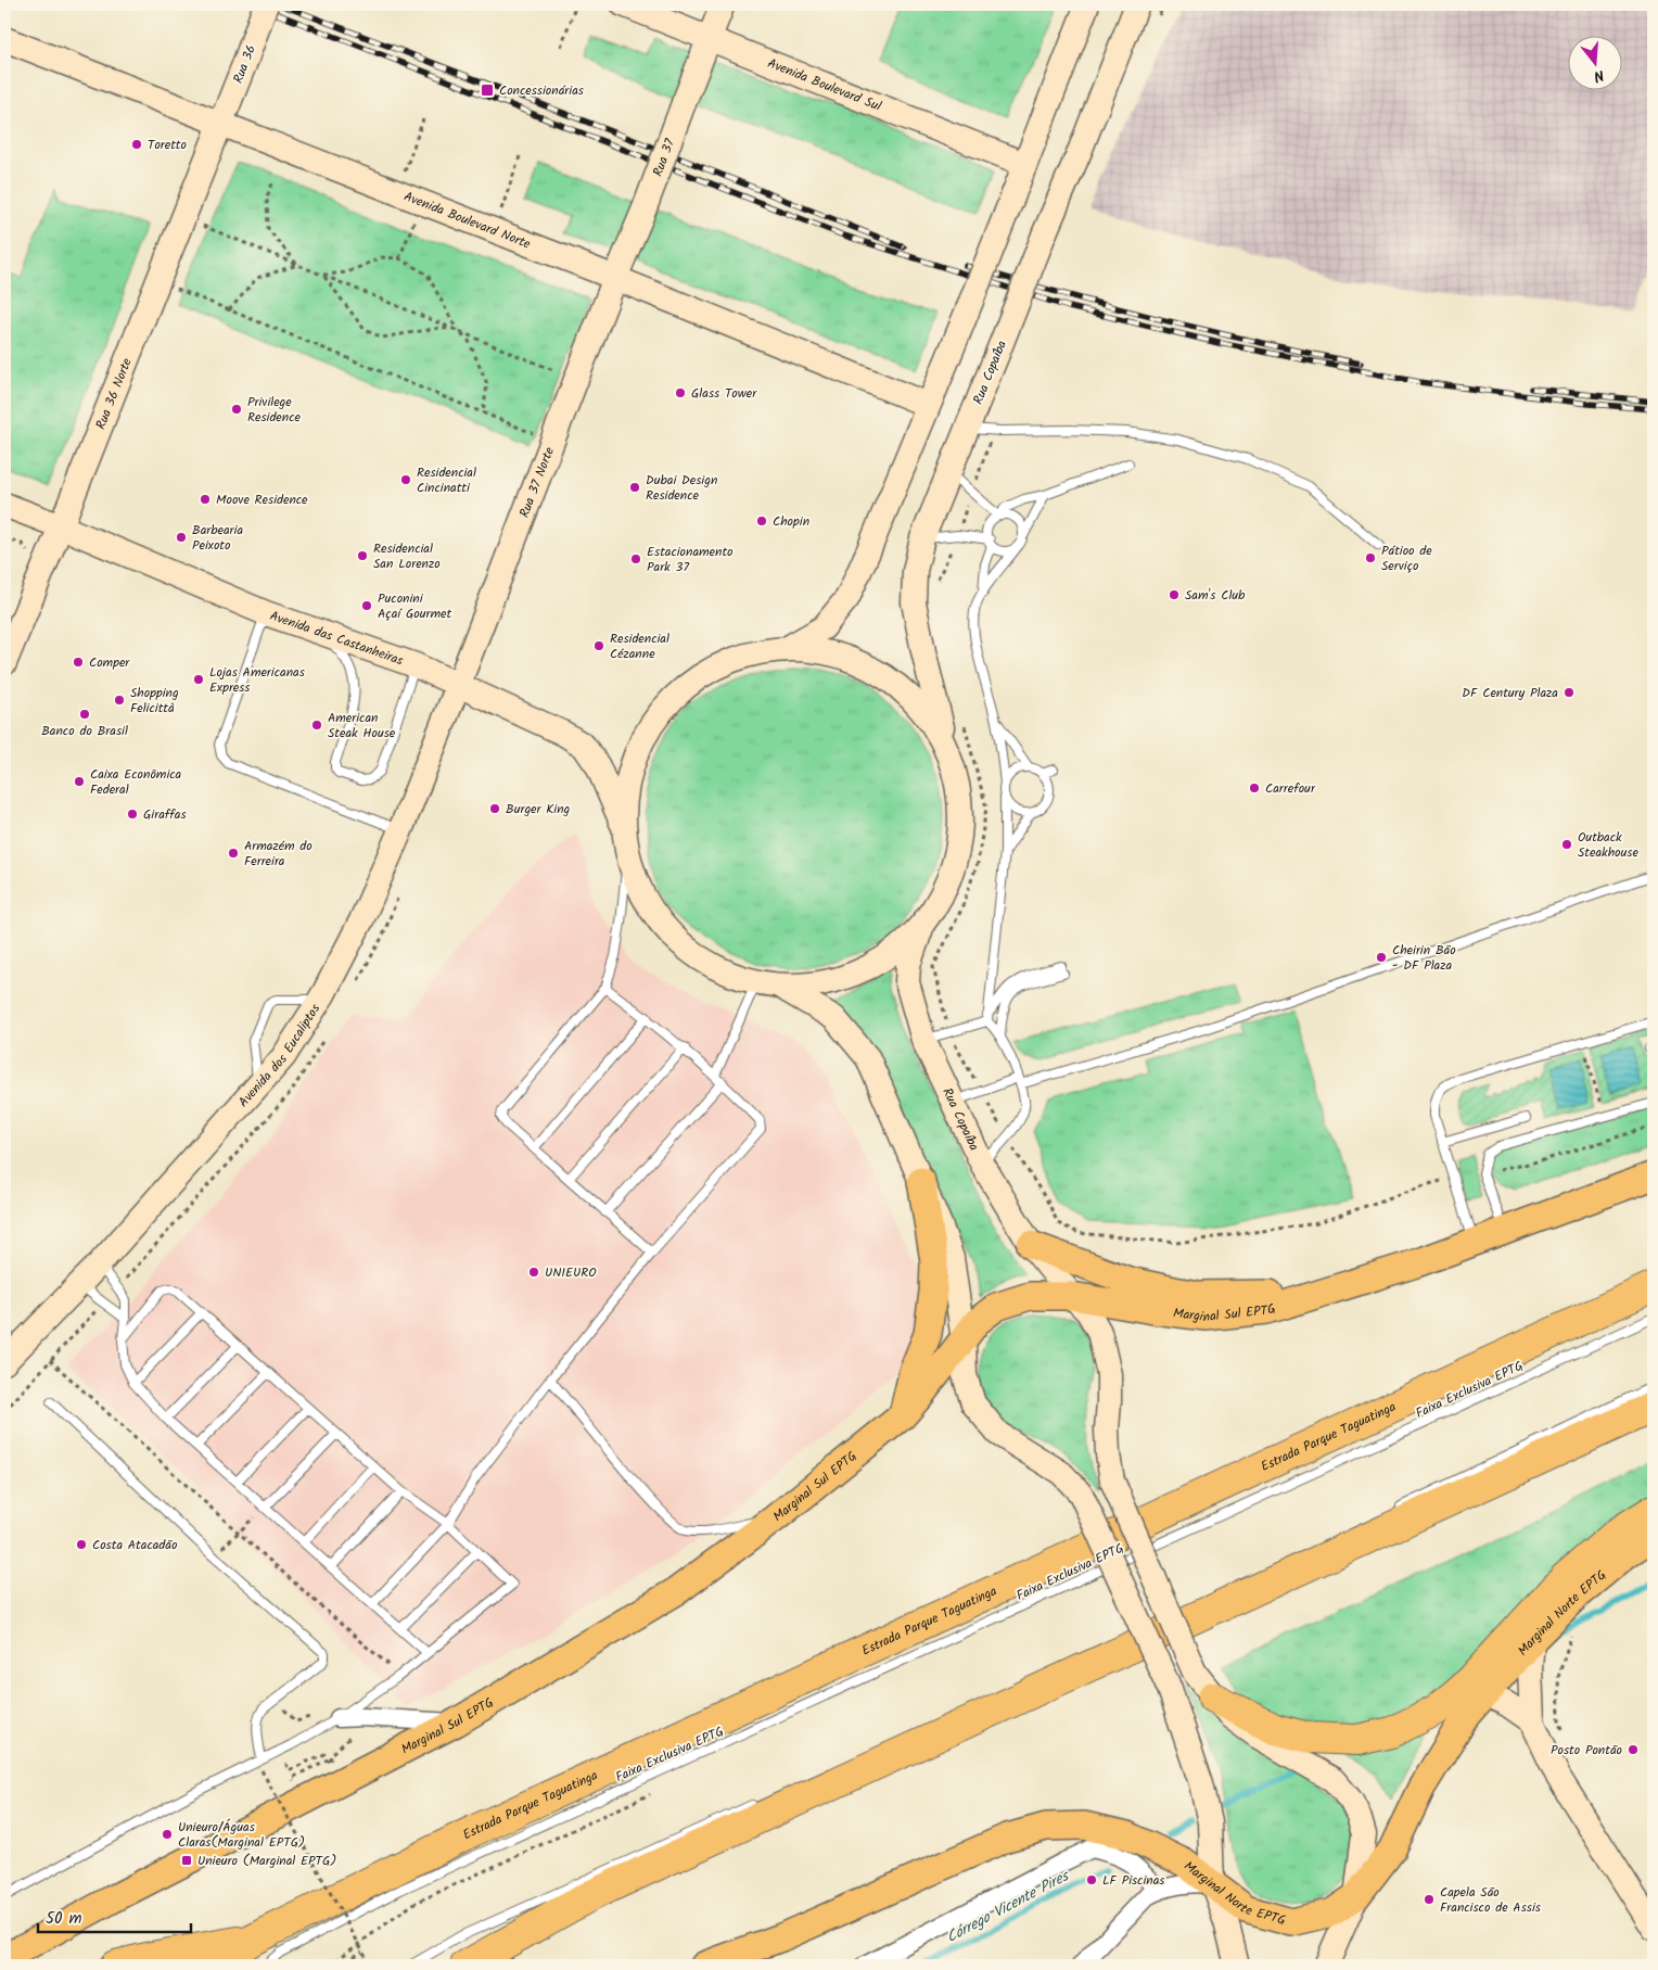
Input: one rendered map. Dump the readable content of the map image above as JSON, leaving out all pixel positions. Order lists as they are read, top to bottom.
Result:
{
  "streets": {
    "highway": ["Estrada Parque Taguatinga"],
    "main road": [
      "Rua 36",
      "Avenida Boulevard Sul",
      "Rua 37",
      "Avenida Boulevard Norte",
      "Rua Copaíba",
      "Rua 36 Norte",
      "Rua 37 Norte",
      "Avenida das Castanheiras",
      "Avenida dos Eucaliptos",
      "Marginal Sul EPTG",
      "Marginal Norte EPTG"
    ],
    "lane": ["Faixa Exclusiva EPTG"]
  },
  "crossings": [
    ["Rua 36", "Avenida Boulevard Norte"],
    ["Rua 36", "Rua 36 Norte"],
    ["Avenida Boulevard Sul", "Rua 37"],
    ["Rua 37", "Avenida Boulevard Norte"],
    ["Rua 37", "Rua 37 Norte"],
    ["Avenida Boulevard Norte", "Rua 36 Norte"],
    ["Avenida Boulevard Norte", "Rua 37 Norte"],
    ["Rua Copaíba", "Marginal Sul EPTG"],
    ["Rua Copaíba", "Marginal Norte EPTG"],
    ["Rua 36 Norte", "Avenida das Castanheiras"],
    ["Rua 37 Norte", "Avenida das Castanheiras"],
    ["Rua 37 Norte", "Avenida dos Eucaliptos"],
    ["Avenida das Castanheiras", "Avenida dos Eucaliptos"]
  ],
  "water": ["Córrego Vicente Pires"],
  "places": {
    "transit": ["Concessionárias", "Unieuro (Marginal EPTG)"],
    "other": [
      "Toretto",
      "Glass Tower",
      "Privilege Residence",
      "Residencial Cincinatti",
      "Dubai Design Residence",
      "Moove Residence",
      "Chopin",
      "Barbearia Peixoto",
      "Residencial San Lorenzo",
      "Pátioo de Serviço",
      "Estacionamento Park 37",
      "Sam's Club",
      "Puconini Açaí Gourmet",
      "Residencial Cézanne",
      "Comper",
      "Lojas Americanas Express",
      "DF Century Plaza",
      "Shopping Felicittà",
      "Banco do Brasil",
      "American Steak House",
      "Caixa Econômica Federal",
      "Carrefour",
      "Burger King",
      "Giraffas",
      "Outback Steakhouse",
      "Armazém do Ferreira",
      "Cheirin Bão - DF Plaza",
      "UNIEURO",
      "Costa Atacadão",
      "Posto Pontão",
      "Unieuro/Águas Claras(Marginal EPTG)",
      "LF Piscinas",
      "Capela São Francisco de Assis"
    ]
  },
  "scale_bar": "50 m",
  "north": "bottom"
}
